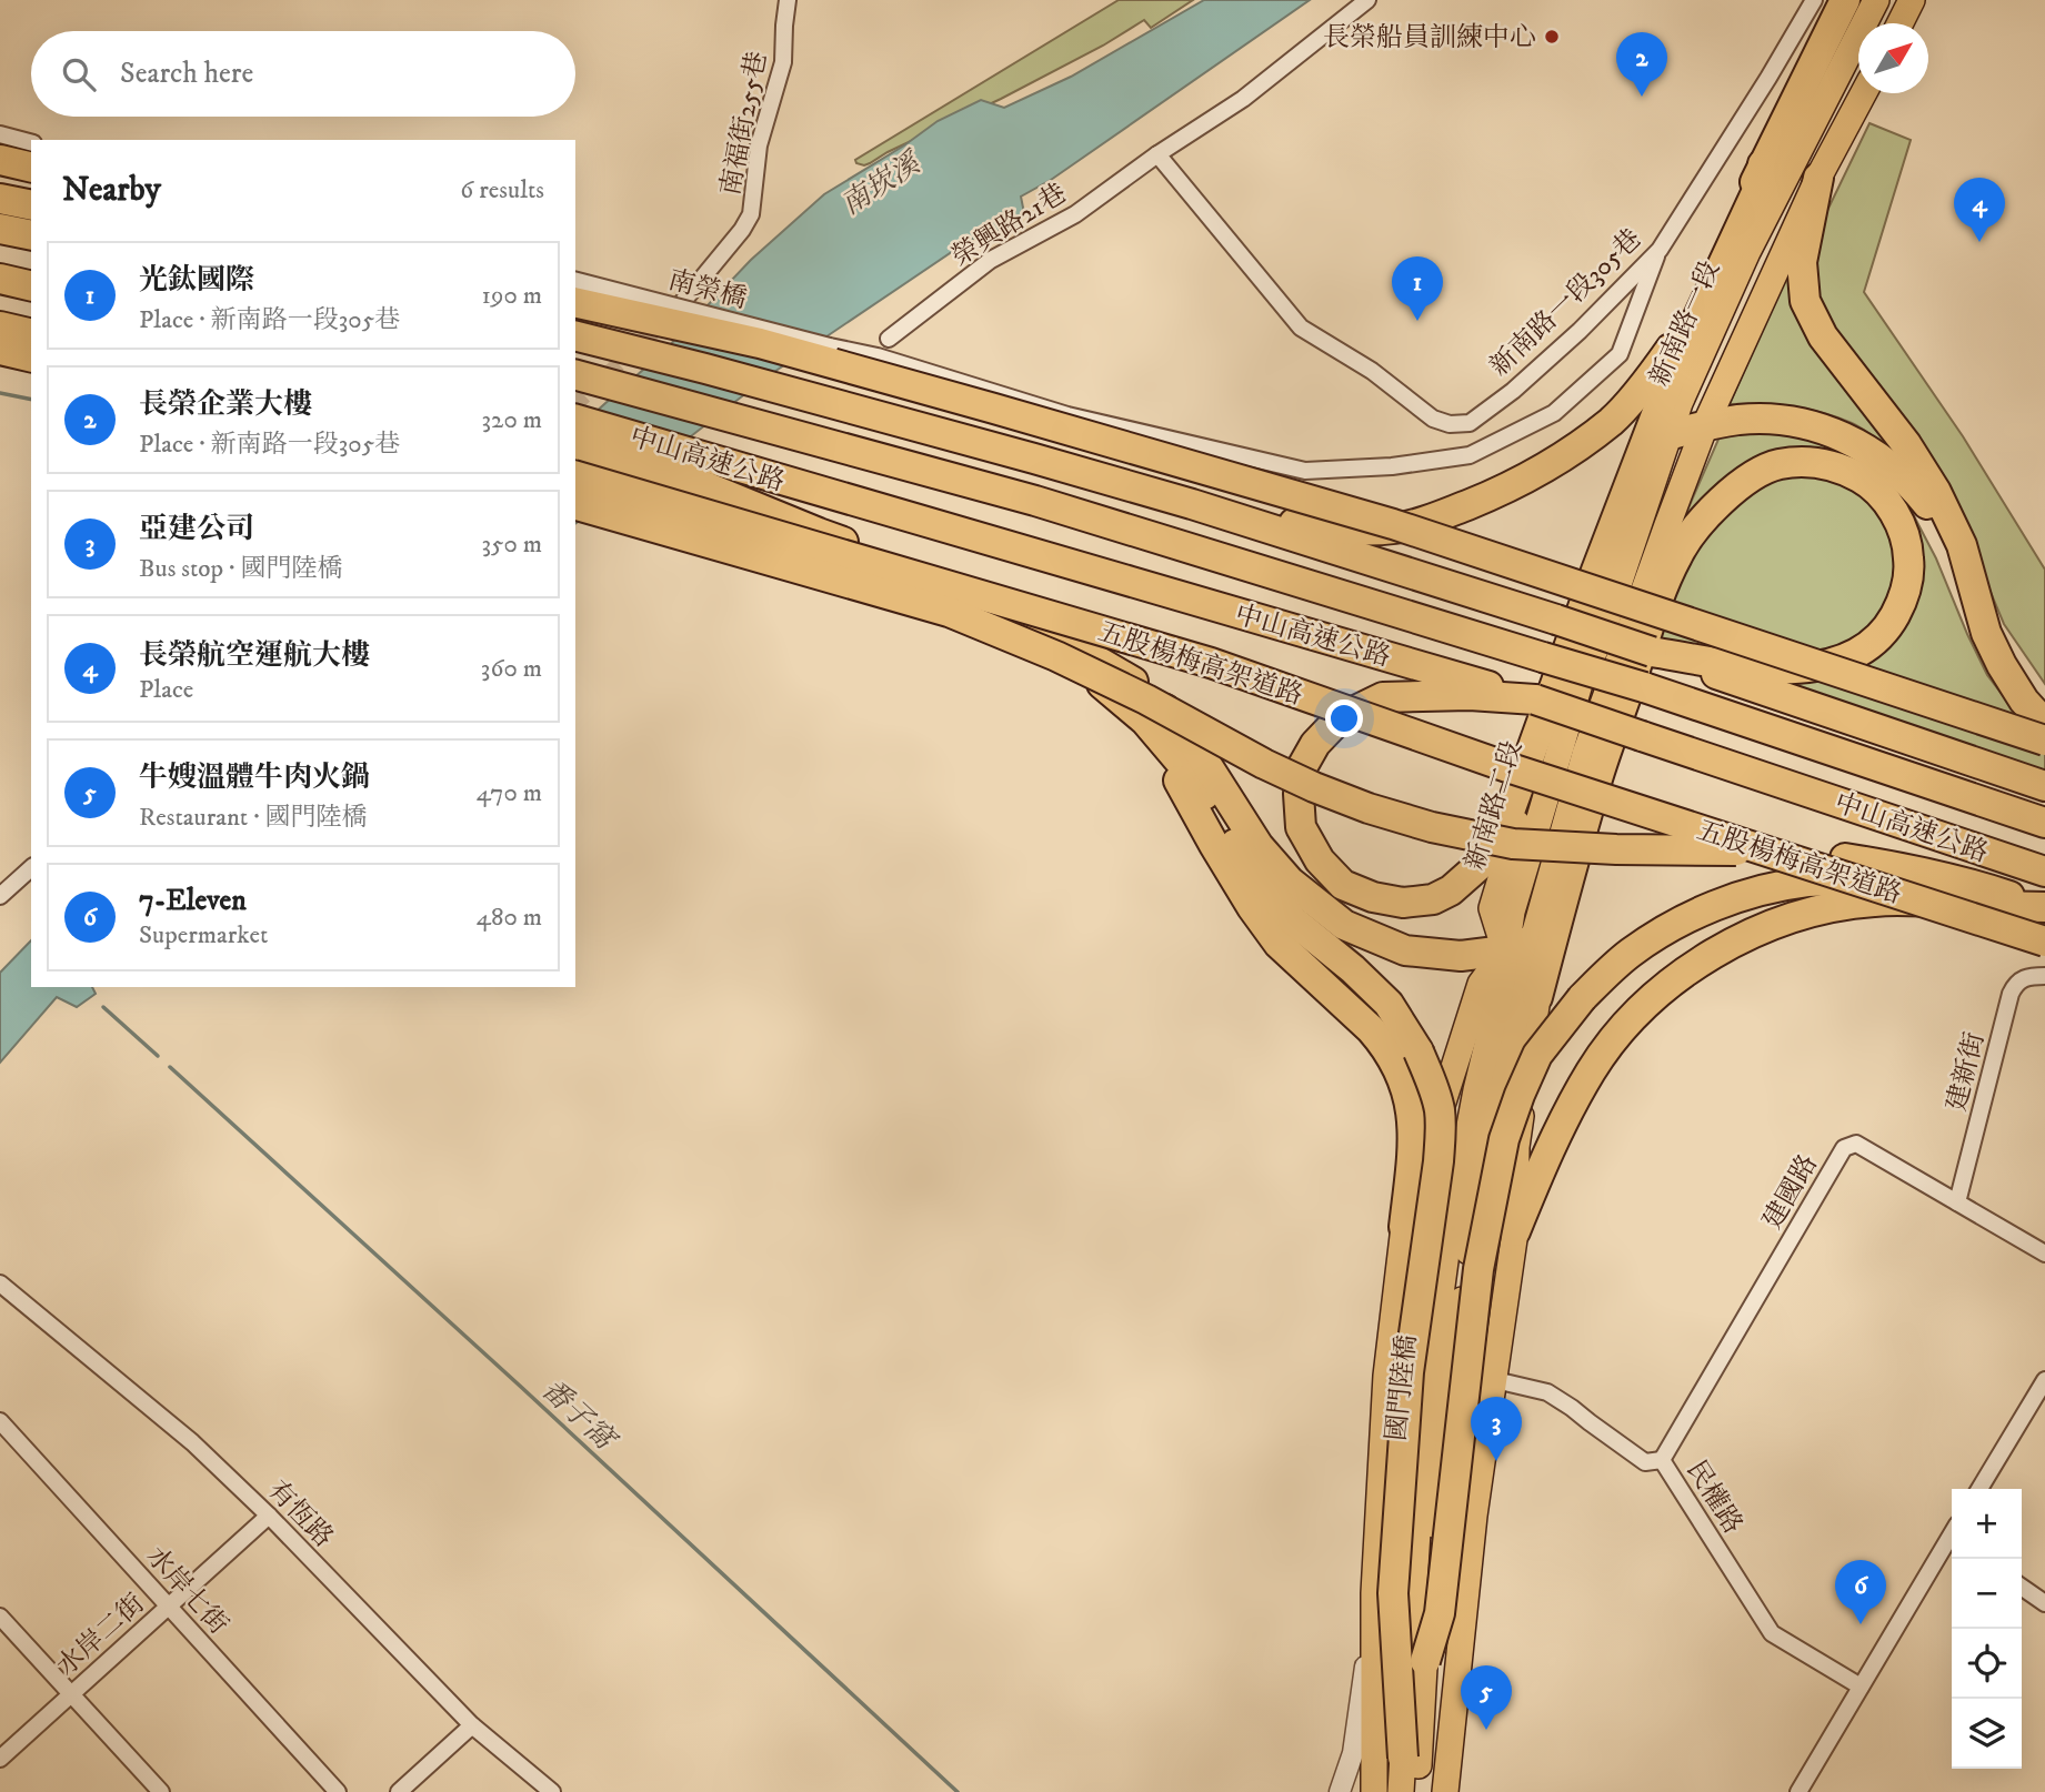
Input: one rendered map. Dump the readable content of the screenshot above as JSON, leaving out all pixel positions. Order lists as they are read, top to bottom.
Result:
{
  "streets": {
    "highway": ["中山高速公路", "五股楊梅高架道路"],
    "main road": ["新南路一段", "新南路二段", "國門陸橋"],
    "street": [
      "南福街255巷",
      "榮興路21巷",
      "南榮橋",
      "新南路一段305巷",
      "建新街",
      "建國路",
      "民權路",
      "有恆路",
      "水岸七街",
      "水岸二街"
    ]
  },
  "crossings": [
    ["榮興路21巷", "新南路一段305巷"],
    ["南榮橋", "新南路一段305巷"],
    ["新南路一段", "中山高速公路"],
    ["新南路一段", "新南路二段"],
    ["中山高速公路", "新南路二段"],
    ["新南路二段", "國門陸橋"],
    ["建新街", "建國路"],
    ["建國路", "民權路"],
    ["有恆路", "水岸二街"],
    ["水岸七街", "水岸二街"]
  ],
  "water": ["南崁溪", "番子窩"],
  "places": ["長榮船員訓練中心"],
  "north": "top right",
  "page": {
    "search": "Search here",
    "pins": [
      "2",
      "4",
      "1",
      "3",
      "6",
      "5"
    ],
    "heading": ["Nearby", "6 results"],
    "list": [
      {
        "mark": "1",
        "name": "光鈦國際",
        "note": "Place · 新南路一段305巷",
        "value": "190 m"
      },
      {
        "mark": "2",
        "name": "長榮企業大樓",
        "note": "Place · 新南路一段305巷",
        "value": "320 m"
      },
      {
        "mark": "3",
        "name": "亞建公司",
        "note": "Bus stop · 國門陸橋",
        "value": "350 m"
      },
      {
        "mark": "4",
        "name": "長榮航空運航大樓",
        "note": "Place",
        "value": "360 m"
      },
      {
        "mark": "5",
        "name": "牛嫂溫體牛肉火鍋",
        "note": "Restaurant · 國門陸橋",
        "value": "470 m"
      },
      {
        "mark": "6",
        "name": "7-Eleven",
        "note": "Supermarket",
        "value": "480 m"
      }
    ],
    "map_buttons": ["+", "−"]
  }
}
